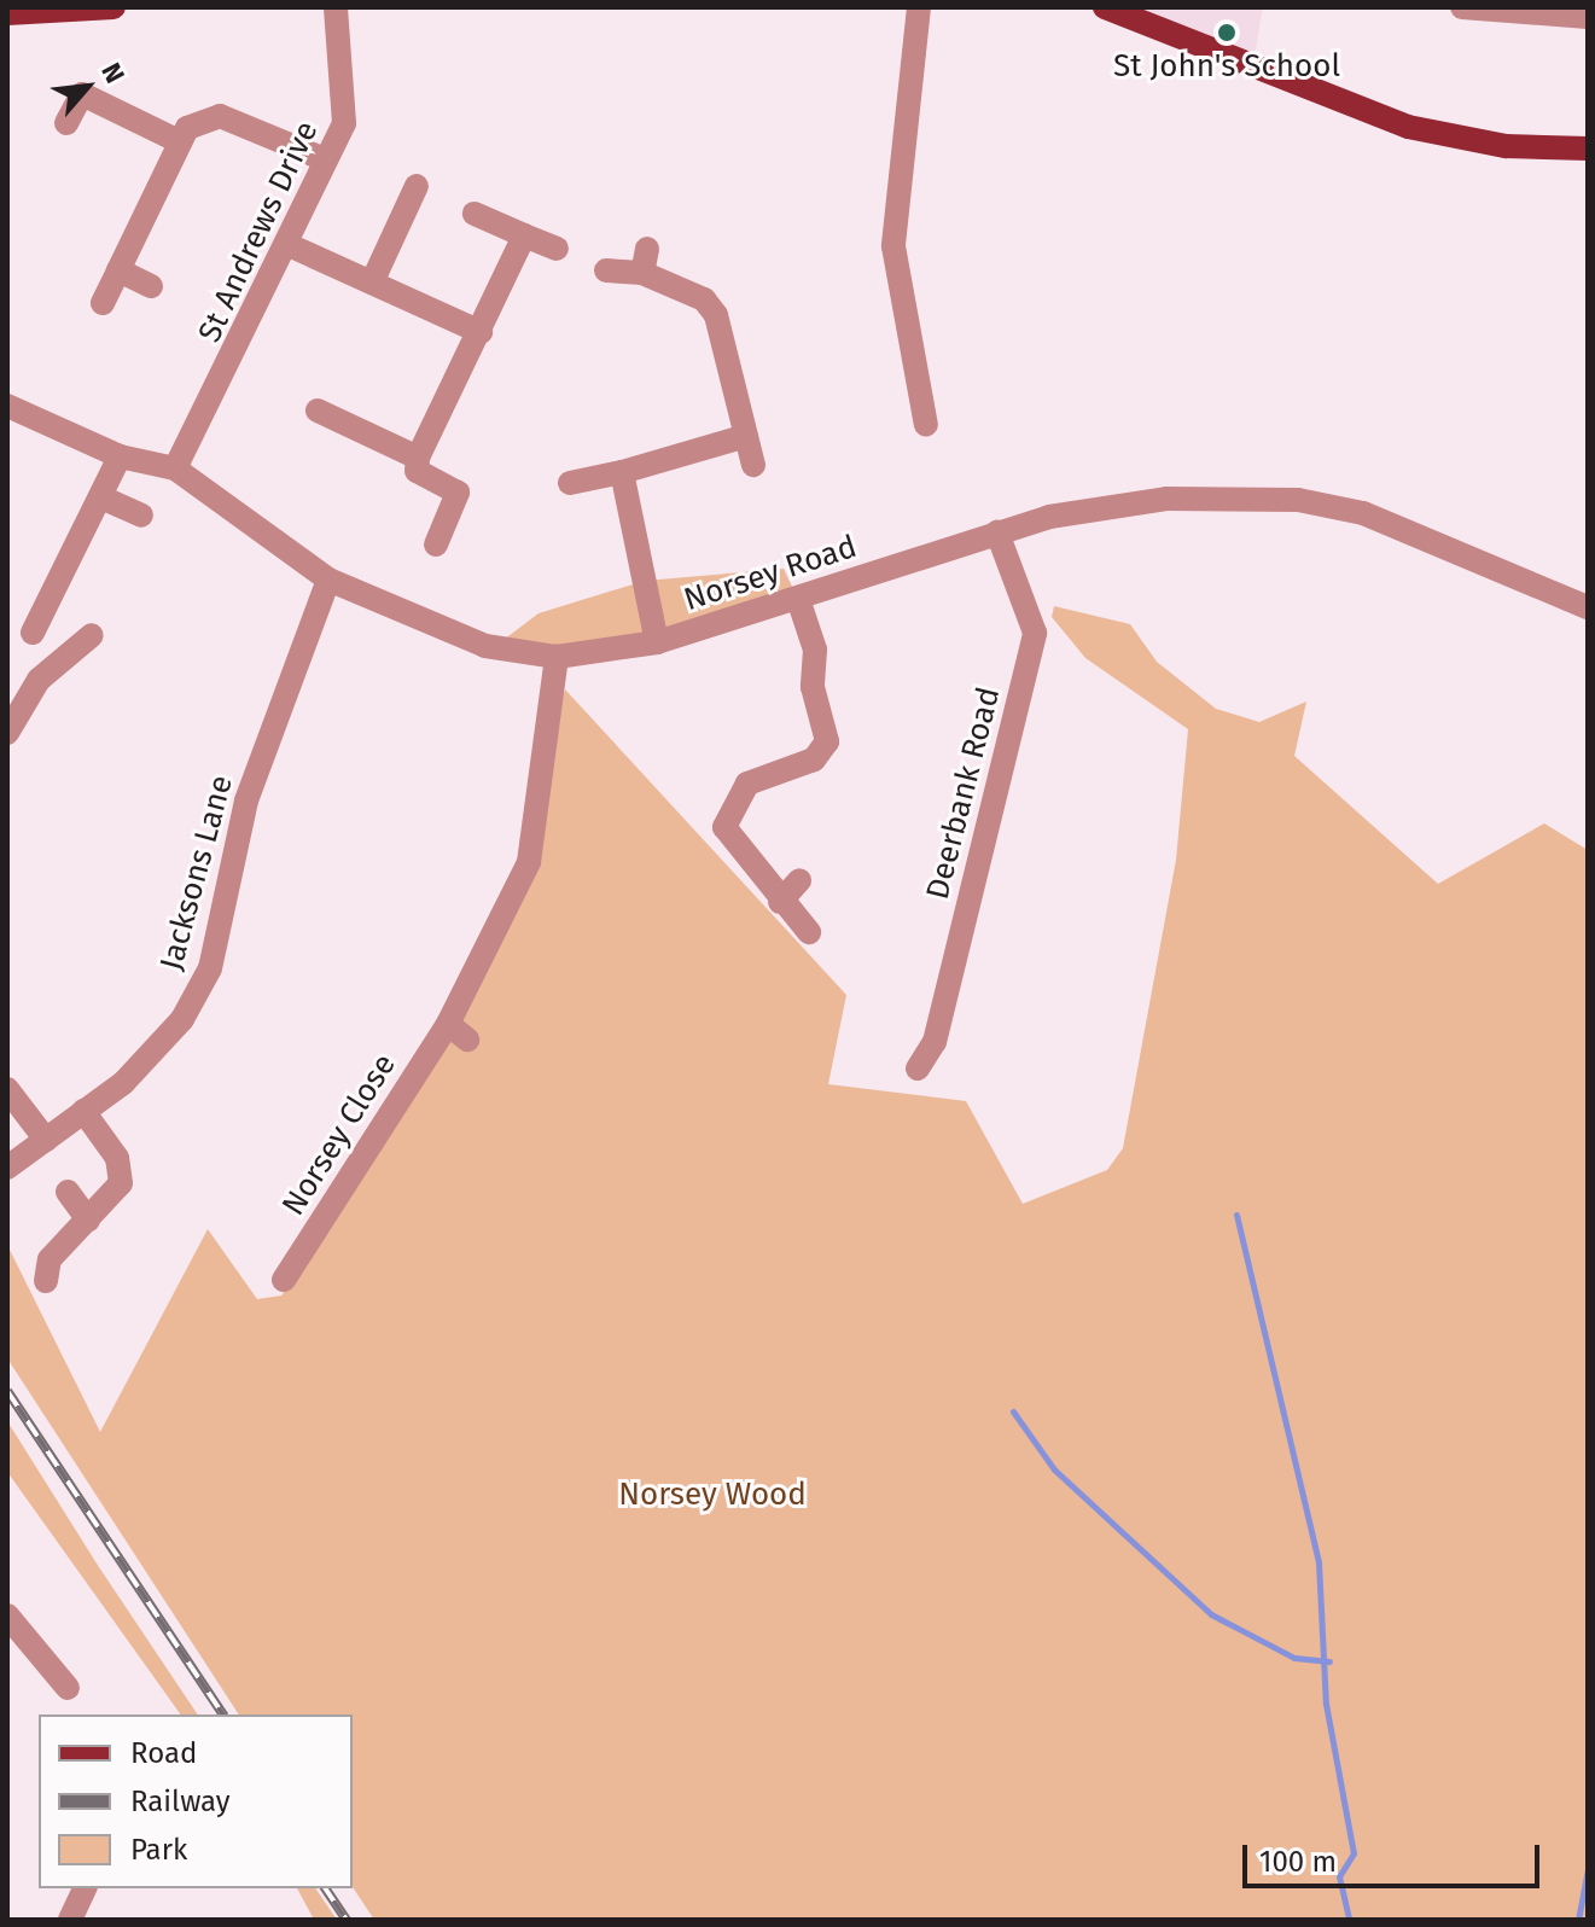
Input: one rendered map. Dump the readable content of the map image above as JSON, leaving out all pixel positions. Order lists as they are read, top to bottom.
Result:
{
  "streets": {
    "street": [
      "St Andrews Drive",
      "Norsey Road",
      "Deerbank Road",
      "Jacksons Lane",
      "Norsey Close"
    ]
  },
  "crossings": [
    ["St Andrews Drive", "Norsey Road"],
    ["Norsey Road", "Deerbank Road"],
    ["Norsey Road", "Jacksons Lane"],
    ["Norsey Road", "Norsey Close"]
  ],
  "parks": ["Norsey Wood"],
  "places": ["St John's School"],
  "legend": ["Road", "Railway", "Park"],
  "scale_bar": "100 m",
  "north": "top right"
}
